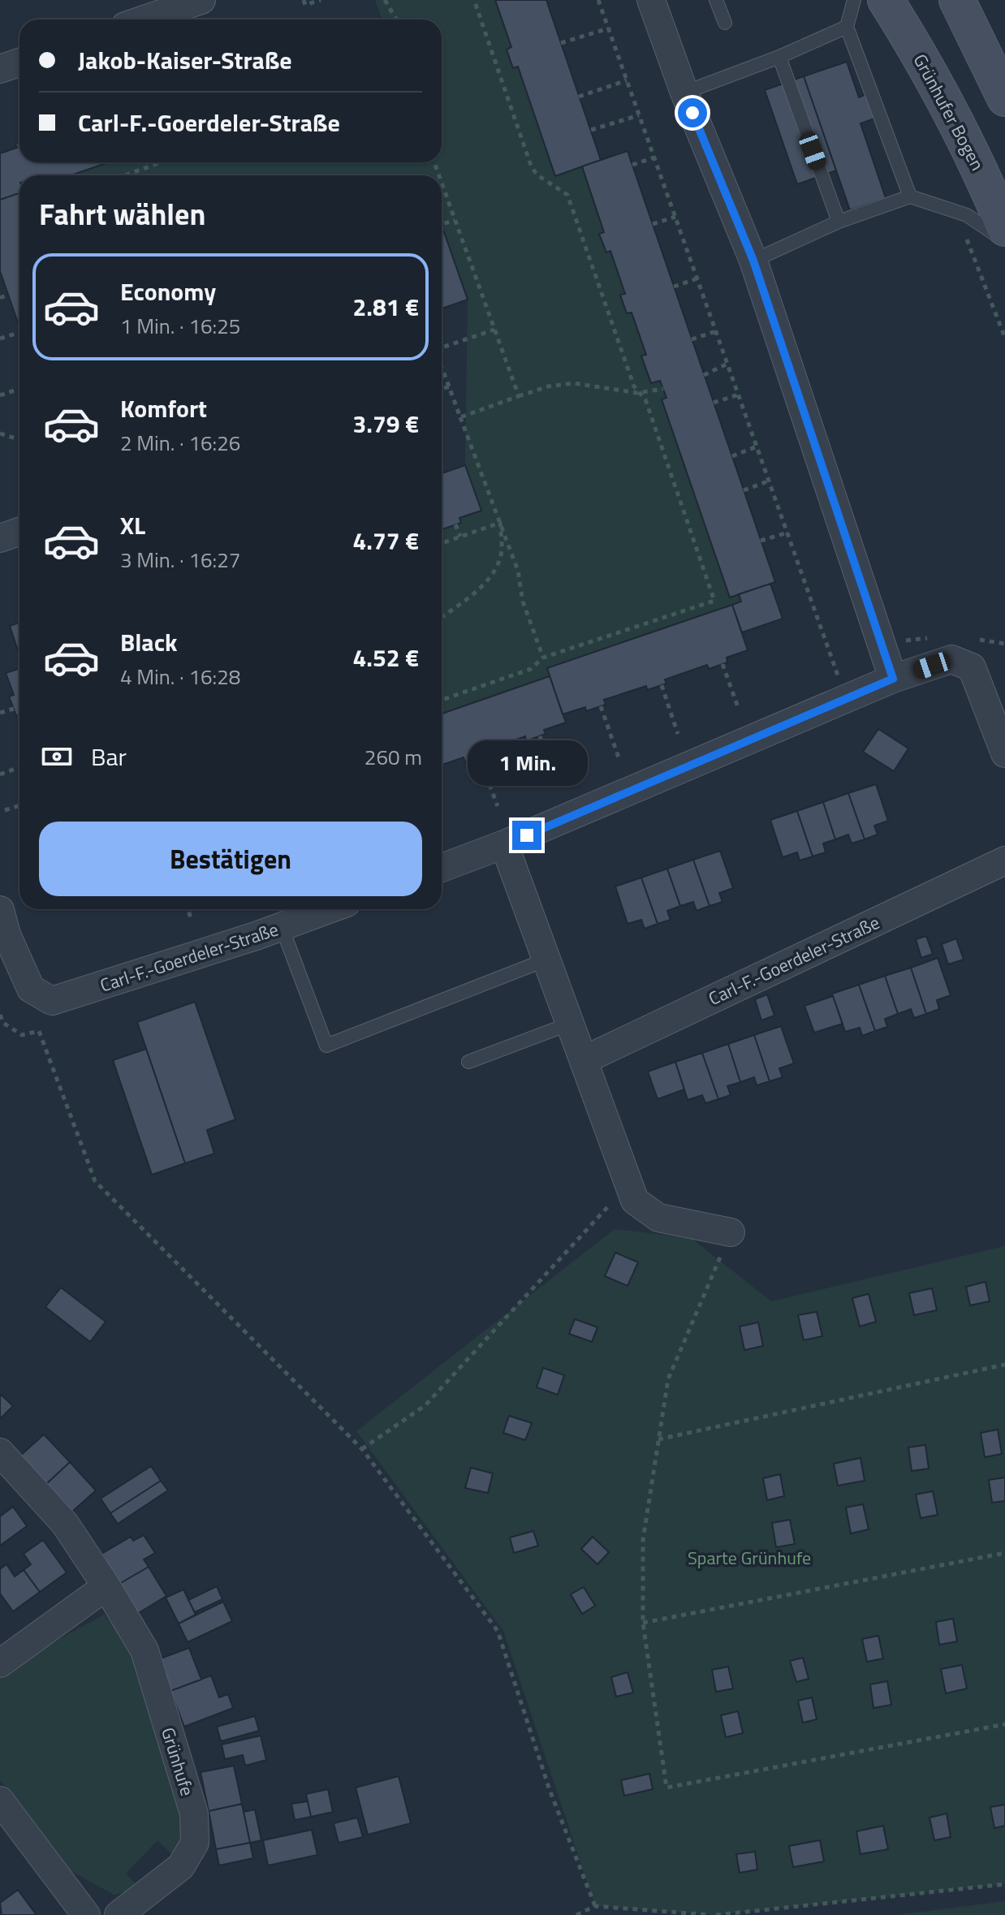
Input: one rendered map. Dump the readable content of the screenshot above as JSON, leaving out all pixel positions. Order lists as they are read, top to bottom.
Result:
{
  "streets": {
    "main road": ["Grünhufer Bogen"],
    "street": ["Carl-F.-Goerdeler-Straße", "Grünhufe"]
  },
  "parks": ["Sparte Grünhufe"],
  "page": {
    "banner": ["Jakob-Kaiser-Straße", "Carl-F.-Goerdeler-Straße"],
    "heading": "Fahrt wählen",
    "list": [
      {
        "name": "Economy",
        "note": "1 Min. · 16:25",
        "value": "2.81 €"
      },
      {
        "name": "Komfort",
        "note": "2 Min. · 16:26",
        "value": "3.79 €"
      },
      {
        "name": "XL",
        "note": "3 Min. · 16:27",
        "value": "4.77 €"
      },
      {
        "name": "Black",
        "note": "4 Min. · 16:28",
        "value": "4.52 €"
      }
    ],
    "pay": ["Bar", "260 m"],
    "bubble": "1 Min.",
    "buttons": "Bestätigen"
  }
}
